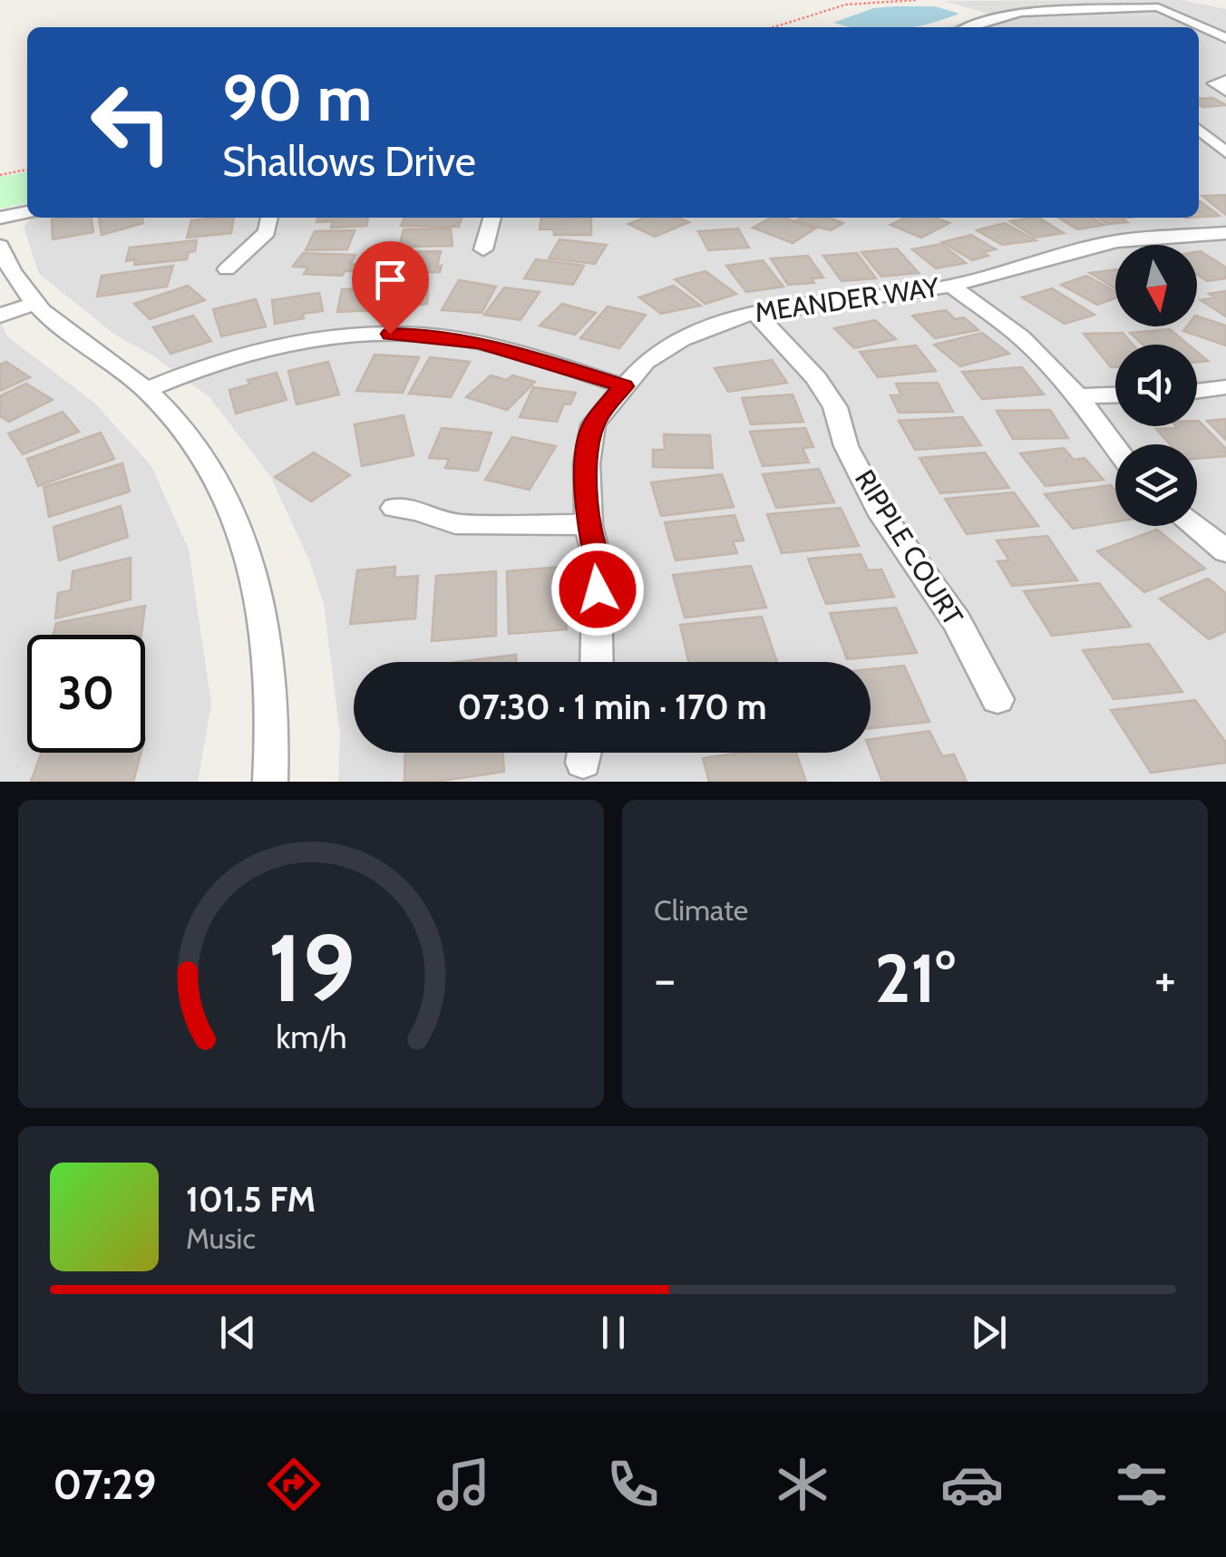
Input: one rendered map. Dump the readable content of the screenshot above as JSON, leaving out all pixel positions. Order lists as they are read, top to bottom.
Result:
{
  "streets": {
    "street": ["MEANDER WAY", "RIPPLE COURT"]
  },
  "crossings": [
    ["MEANDER WAY", "RIPPLE COURT"]
  ],
  "north": "bottom",
  "page": {
    "turn": ["90 m", "Shallows Drive"],
    "limit": "30",
    "trip": "07:30 · 1 min · 170 m",
    "tile": "Climate",
    "heat": ["−", "21°", "+"],
    "song": ["101.5 FM", "Music"],
    "tabs": "07:29",
    "gauge": ["19", "km/h"]
  }
}
